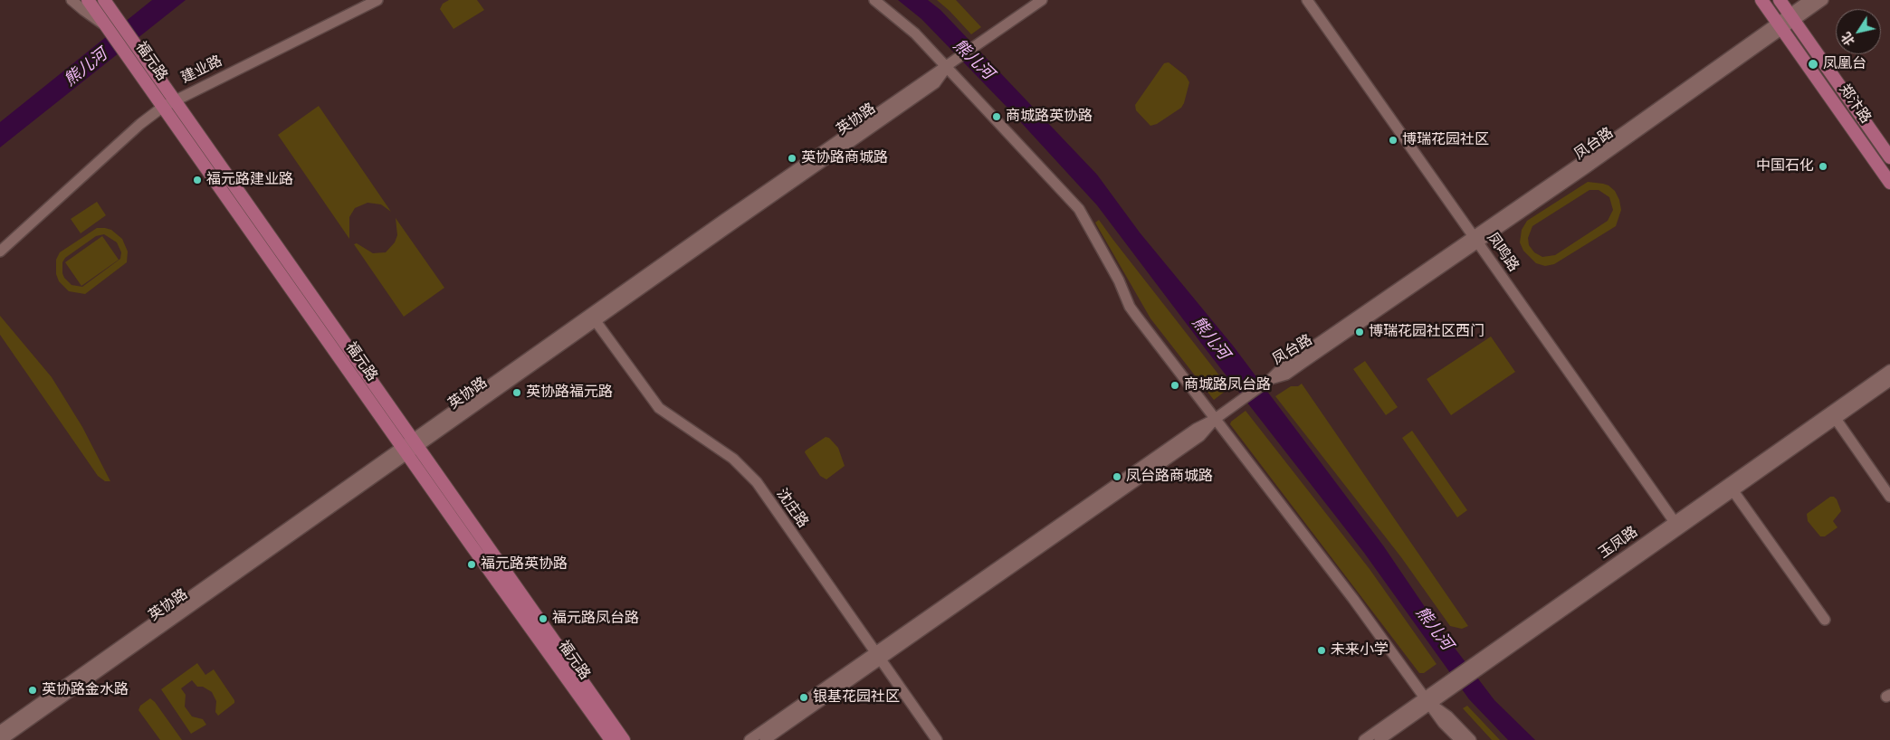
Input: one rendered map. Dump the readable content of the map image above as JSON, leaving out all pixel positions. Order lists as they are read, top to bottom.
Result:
{
  "streets": {
    "main road": ["福元路", "郑汴路"],
    "street": [
      "建业路",
      "英协路",
      "凤台路",
      "凤鸣路",
      "沈庄路",
      "玉凤路"
    ]
  },
  "crossings": [
    ["福元路", "建业路"],
    ["福元路", "英协路"],
    ["郑汴路", "凤台路"],
    ["英协路", "沈庄路"],
    ["凤台路", "凤鸣路"],
    ["凤台路", "沈庄路"],
    ["凤鸣路", "玉凤路"]
  ],
  "water": ["熊儿河"],
  "places": [
    "凤凰台",
    "商城路英协路",
    "博瑞花园社区",
    "英协路商城路",
    "中国石化",
    "福元路建业路",
    "博瑞花园社区西门",
    "商城路凤台路",
    "英协路福元路",
    "凤台路商城路",
    "福元路英协路",
    "福元路凤台路",
    "未来小学",
    "英协路金水路",
    "银基花园社区"
  ],
  "north": "bottom left"
}
